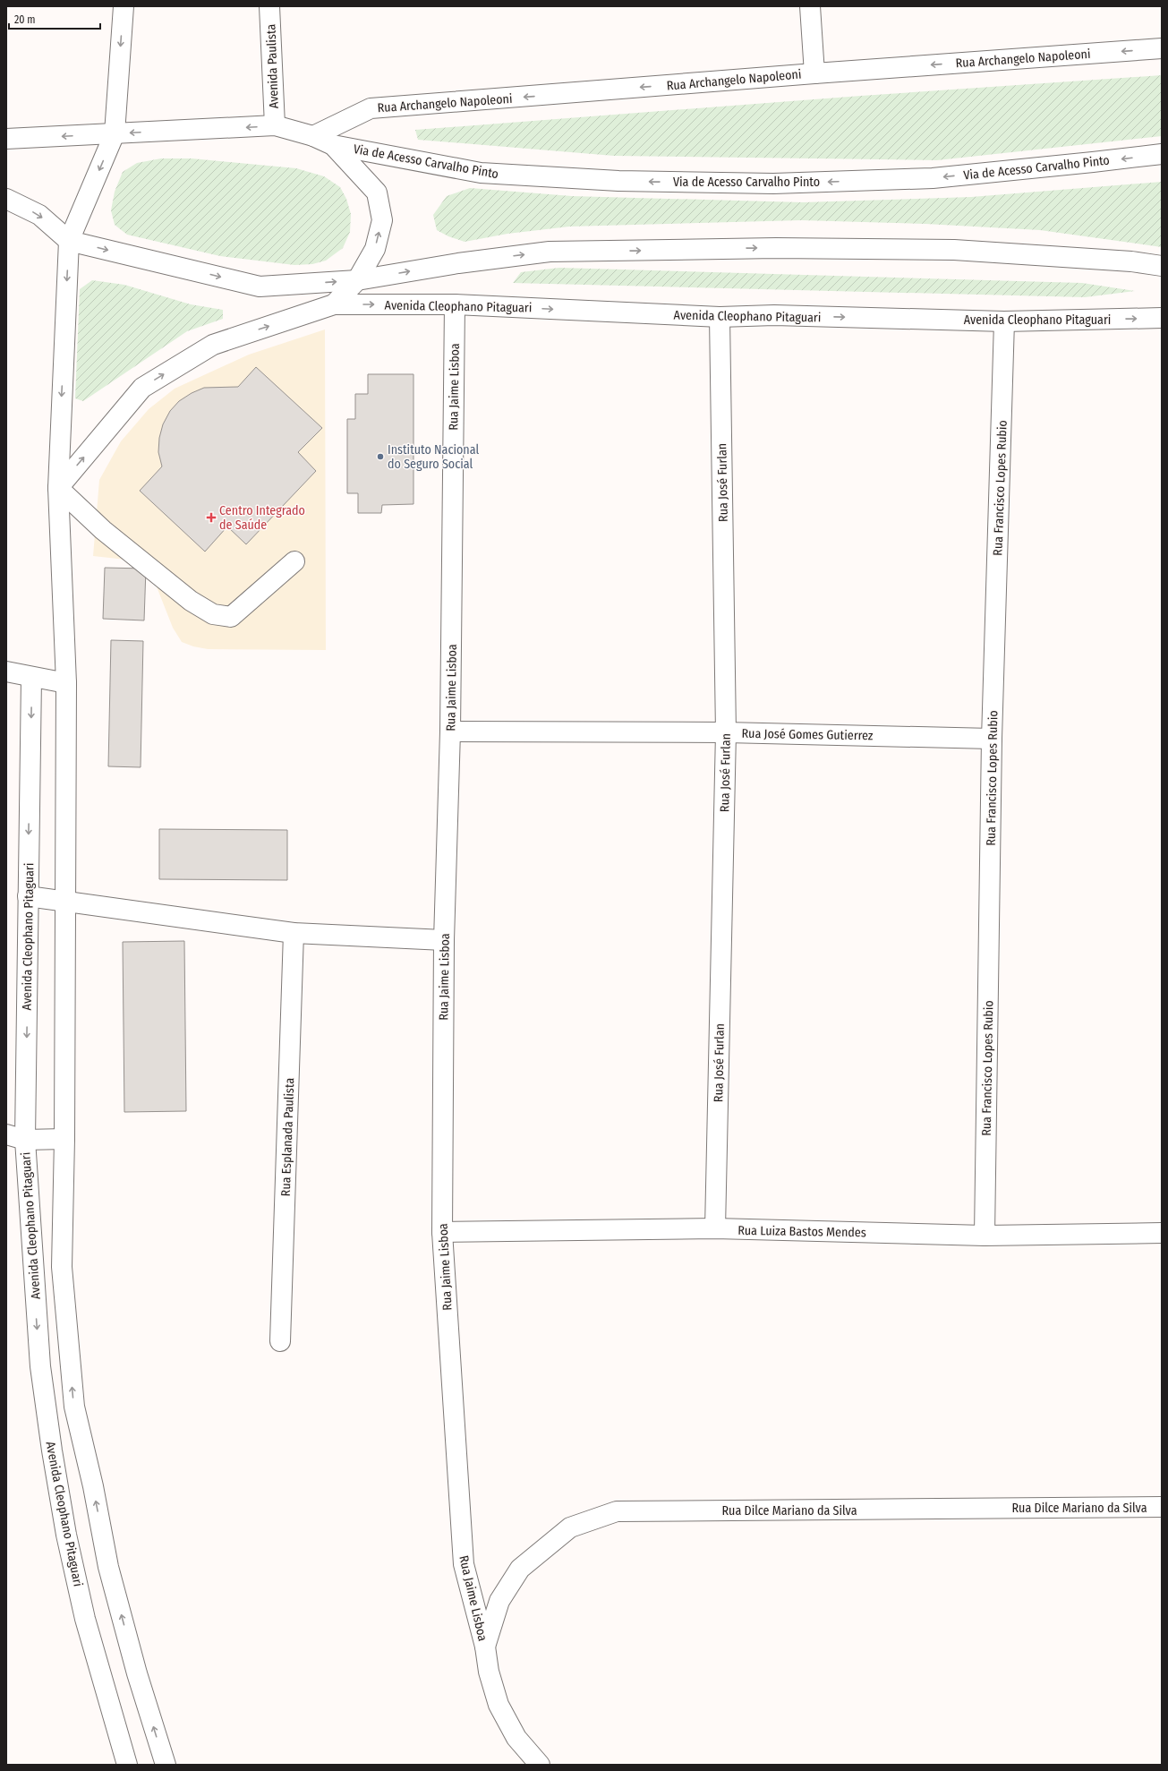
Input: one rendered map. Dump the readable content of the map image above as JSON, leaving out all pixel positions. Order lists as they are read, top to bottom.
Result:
{
  "streets": {
    "street": [
      "Rua Archangelo Napoleoni",
      "Avenida Paulista",
      "Via de Acesso Carvalho Pinto",
      "Avenida Cleophano Pitaguari",
      "Rua Jaime Lisboa",
      "Rua José Furlan",
      "Rua Francisco Lopes Rubio",
      "Rua José Gomes Gutierrez",
      "Rua Esplanada Paulista",
      "Rua Luiza Bastos Mendes",
      "Rua Dilce Mariano da Silva"
    ]
  },
  "crossings": [
    ["Via de Acesso Carvalho Pinto", "Avenida Cleophano Pitaguari"],
    ["Avenida Cleophano Pitaguari", "Rua Jaime Lisboa"],
    ["Avenida Cleophano Pitaguari", "Rua José Furlan"],
    ["Avenida Cleophano Pitaguari", "Rua Francisco Lopes Rubio"],
    ["Rua Jaime Lisboa", "Rua José Gomes Gutierrez"],
    ["Rua Jaime Lisboa", "Rua Luiza Bastos Mendes"],
    ["Rua Jaime Lisboa", "Rua Dilce Mariano da Silva"],
    ["Rua José Furlan", "Rua José Gomes Gutierrez"],
    ["Rua José Furlan", "Rua Luiza Bastos Mendes"],
    ["Rua Francisco Lopes Rubio", "Rua José Gomes Gutierrez"],
    ["Rua Francisco Lopes Rubio", "Rua Luiza Bastos Mendes"]
  ],
  "places": {
    "other": ["Instituto Nacional do Seguro Social"],
    "health": ["Centro Integrado de Saúde"]
  },
  "scale_bar": "20 m"
}
